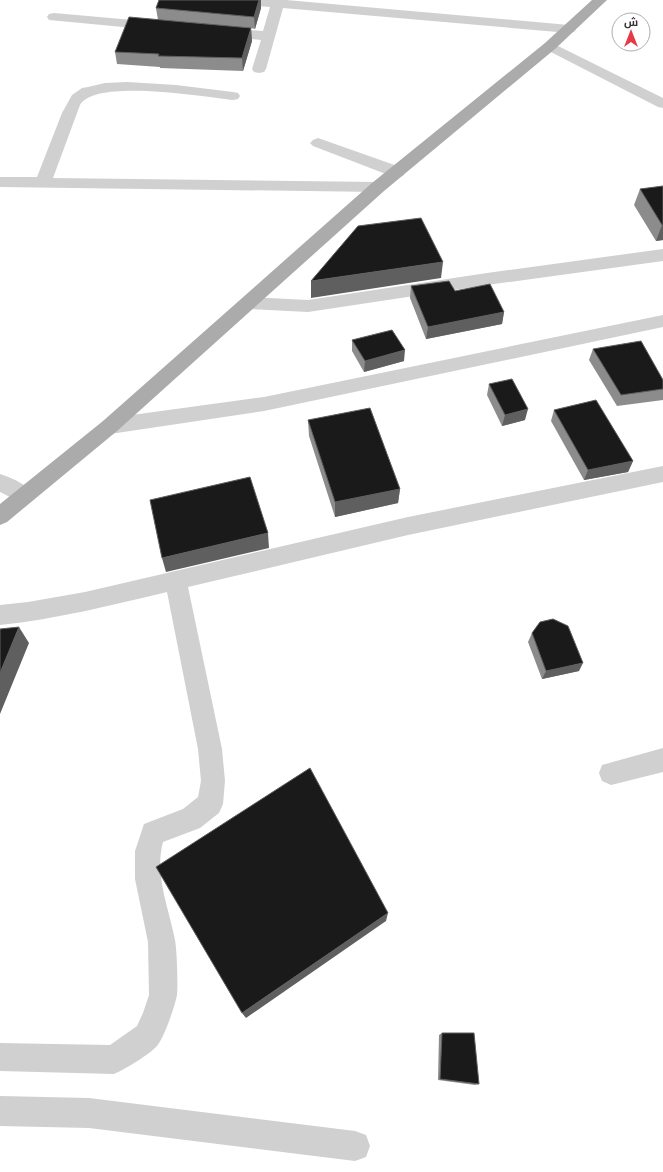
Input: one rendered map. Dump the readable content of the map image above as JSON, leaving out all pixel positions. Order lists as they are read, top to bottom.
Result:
{
  "north": "top"
}
